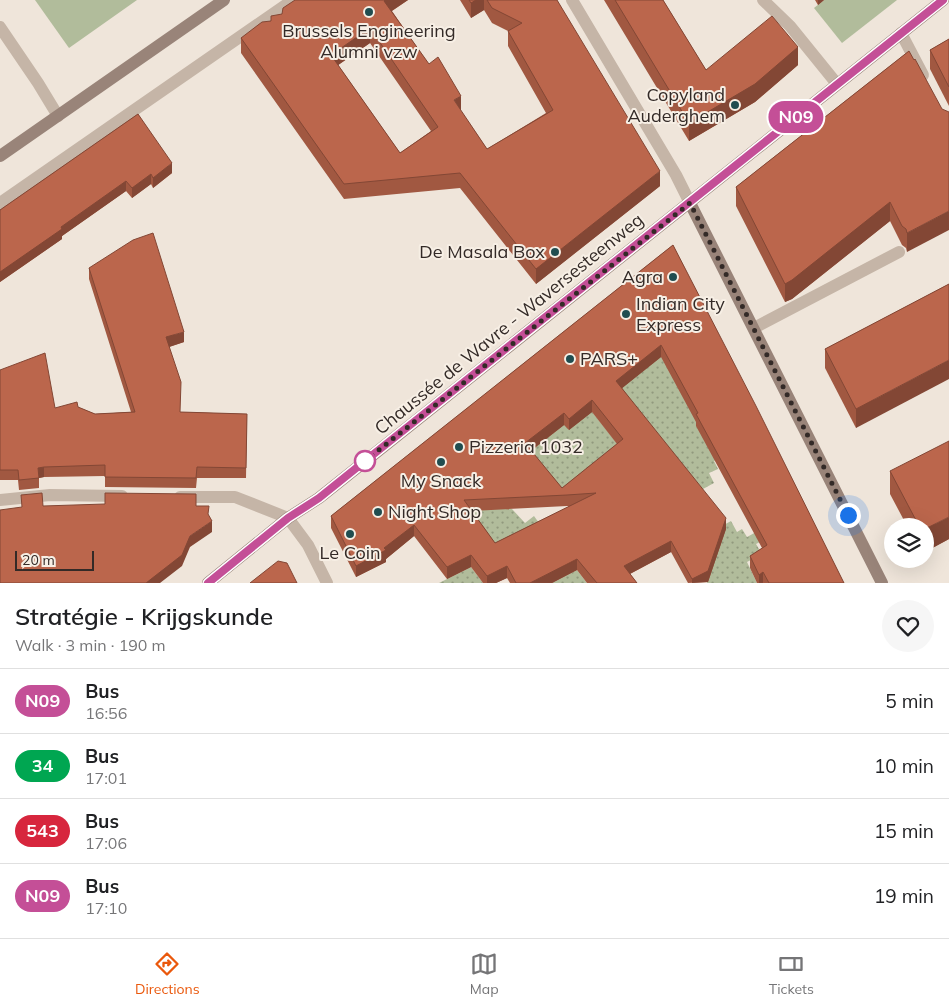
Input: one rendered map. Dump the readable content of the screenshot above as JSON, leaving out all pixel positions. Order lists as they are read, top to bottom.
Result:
{
  "streets": {
    "main road": ["Chaussée de Wavre - Waversesteenweg"]
  },
  "places": [
    "Brussels Engineering Alumni vzw",
    "Copyland Auderghem",
    "De Masala Box",
    "Agra",
    "Indian City Express",
    "PARS+",
    "Pizzeria 1032",
    "My Snack",
    "Night Shop",
    "Le Coin"
  ],
  "lines": ["bus line N09"],
  "scale_bar": "20 m",
  "page": {
    "on_map": "N09",
    "scale": "20 m",
    "heading": ["Stratégie - Krijgskunde", "Walk · 3 min · 190 m"],
    "list": [
      {
        "mark": "N09",
        "name": "Bus",
        "note": "16:56",
        "value": "5 min"
      },
      {
        "mark": "34",
        "name": "Bus",
        "note": "17:01",
        "value": "10 min"
      },
      {
        "mark": "543",
        "name": "Bus",
        "note": "17:06",
        "value": "15 min"
      },
      {
        "mark": "N09",
        "name": "Bus",
        "note": "17:10",
        "value": "19 min"
      }
    ],
    "tabs": ["Directions", "Map", "Tickets"]
  }
}
